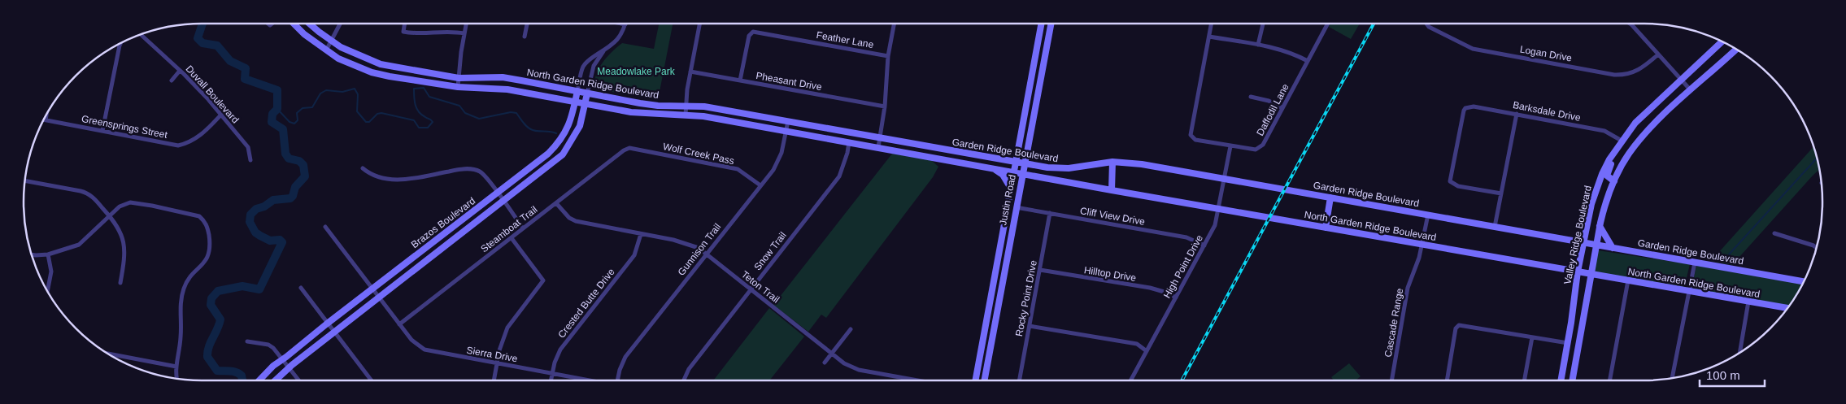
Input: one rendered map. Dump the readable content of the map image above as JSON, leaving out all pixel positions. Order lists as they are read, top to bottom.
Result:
{
  "streets": {
    "main road": [
      "North Garden Ridge Boulevard",
      "Garden Ridge Boulevard",
      "Justin Road",
      "Brazos Boulevard",
      "Valley Ridge Boulevard"
    ],
    "street": [
      "Feather Lane",
      "Logan Drive",
      "Pheasant Drive",
      "Duvall Boulevard",
      "Daffodil Lane",
      "Barksdale Drive",
      "Greensprings Street",
      "Wolf Creek Pass",
      "Cliff View Drive",
      "Steamboat Trail",
      "Gunnison Trail",
      "Snow Trail",
      "High Point Drive",
      "Hilltop Drive",
      "Teton Trail",
      "Rocky Point Drive",
      "Crested Butte Drive",
      "Cascade Range",
      "Sierra Drive"
    ]
  },
  "crossings": [
    ["Feather Lane", "Pheasant Drive"],
    ["North Garden Ridge Boulevard", "Garden Ridge Boulevard"],
    ["North Garden Ridge Boulevard", "Justin Road"],
    ["North Garden Ridge Boulevard", "Brazos Boulevard"],
    ["North Garden Ridge Boulevard", "Valley Ridge Boulevard"],
    ["North Garden Ridge Boulevard", "Gunnison Trail"],
    ["North Garden Ridge Boulevard", "High Point Drive"],
    ["North Garden Ridge Boulevard", "Cascade Range"],
    ["Duvall Boulevard", "Greensprings Street"],
    ["Daffodil Lane", "High Point Drive"],
    ["Barksdale Drive", "Valley Ridge Boulevard"],
    ["Garden Ridge Boulevard", "Justin Road"],
    ["Garden Ridge Boulevard", "Brazos Boulevard"],
    ["Garden Ridge Boulevard", "Valley Ridge Boulevard"],
    ["Garden Ridge Boulevard", "Gunnison Trail"],
    ["Garden Ridge Boulevard", "Snow Trail"],
    ["Garden Ridge Boulevard", "High Point Drive"],
    ["Garden Ridge Boulevard", "Cascade Range"],
    ["Wolf Creek Pass", "Steamboat Trail"],
    ["Wolf Creek Pass", "Gunnison Trail"],
    ["Justin Road", "Cliff View Drive"],
    ["Cliff View Drive", "High Point Drive"],
    ["Cliff View Drive", "Rocky Point Drive"],
    ["Brazos Boulevard", "Sierra Drive"],
    ["Steamboat Trail", "Teton Trail"],
    ["Steamboat Trail", "Sierra Drive"],
    ["Gunnison Trail", "Teton Trail"],
    ["Snow Trail", "Teton Trail"],
    ["High Point Drive", "Hilltop Drive"],
    ["Hilltop Drive", "Rocky Point Drive"],
    ["Teton Trail", "Crested Butte Drive"],
    ["Crested Butte Drive", "Sierra Drive"]
  ],
  "parks": ["Meadowlake Park"],
  "scale_bar": "100 m"
}
